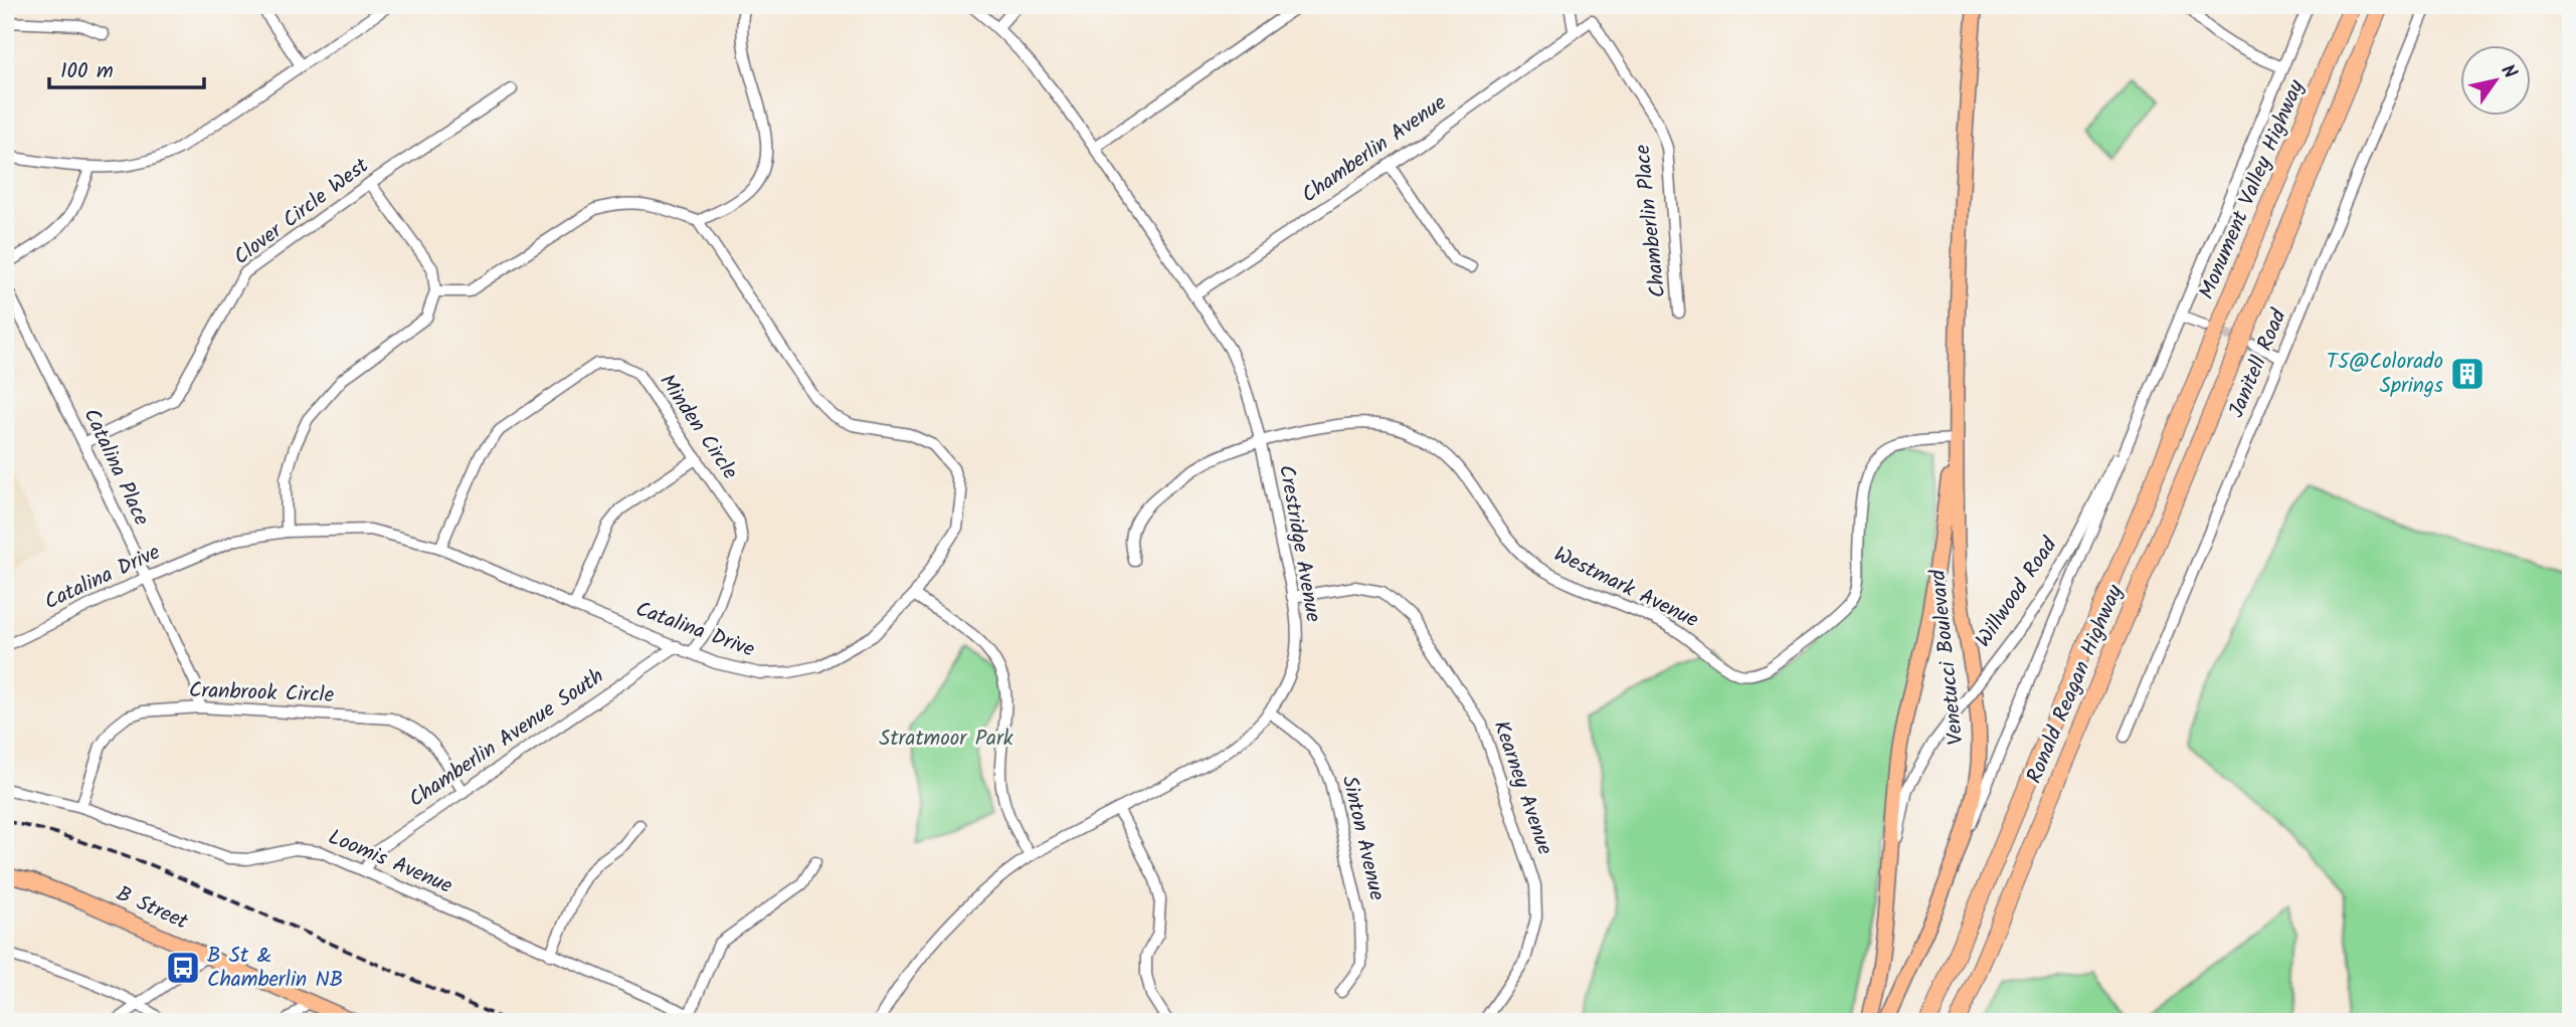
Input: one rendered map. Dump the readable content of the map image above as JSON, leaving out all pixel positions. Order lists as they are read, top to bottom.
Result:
{
  "streets": {
    "highway": ["Monument Valley Highway", "Ronald Reagan Highway"],
    "main road": ["Venetucci Boulevard", "B Street"],
    "street": [
      "Chamberlin Avenue",
      "Clover Circle West",
      "Chamberlin Place",
      "Janitell Road",
      "Minden Circle",
      "Catalina Place",
      "Crestridge Avenue",
      "Catalina Drive",
      "Westmark Avenue",
      "Willwood Road",
      "Cranbrook Circle",
      "Chamberlin Avenue South",
      "Kearney Avenue",
      "Sinton Avenue",
      "Loomis Avenue"
    ]
  },
  "crossings": [
    ["Chamberlin Avenue", "Chamberlin Place"],
    ["Chamberlin Avenue", "Crestridge Avenue"],
    ["Monument Valley Highway", "Ronald Reagan Highway"],
    ["Clover Circle West", "Catalina Place"],
    ["Minden Circle", "Catalina Drive"],
    ["Catalina Place", "Catalina Drive"],
    ["Catalina Place", "Cranbrook Circle"],
    ["Crestridge Avenue", "Westmark Avenue"],
    ["Crestridge Avenue", "Kearney Avenue"],
    ["Crestridge Avenue", "Sinton Avenue"],
    ["Catalina Drive", "Chamberlin Avenue South"],
    ["Westmark Avenue", "Venetucci Boulevard"],
    ["Willwood Road", "Venetucci Boulevard"],
    ["Cranbrook Circle", "Chamberlin Avenue South"],
    ["Cranbrook Circle", "Loomis Avenue"],
    ["Chamberlin Avenue South", "Loomis Avenue"]
  ],
  "parks": ["Stratmoor Park"],
  "places": {
    "building": ["T5@Colorado Springs"],
    "bus stop": ["B St & Chamberlin NB"]
  },
  "scale_bar": "100 m",
  "north": "top right"
}
